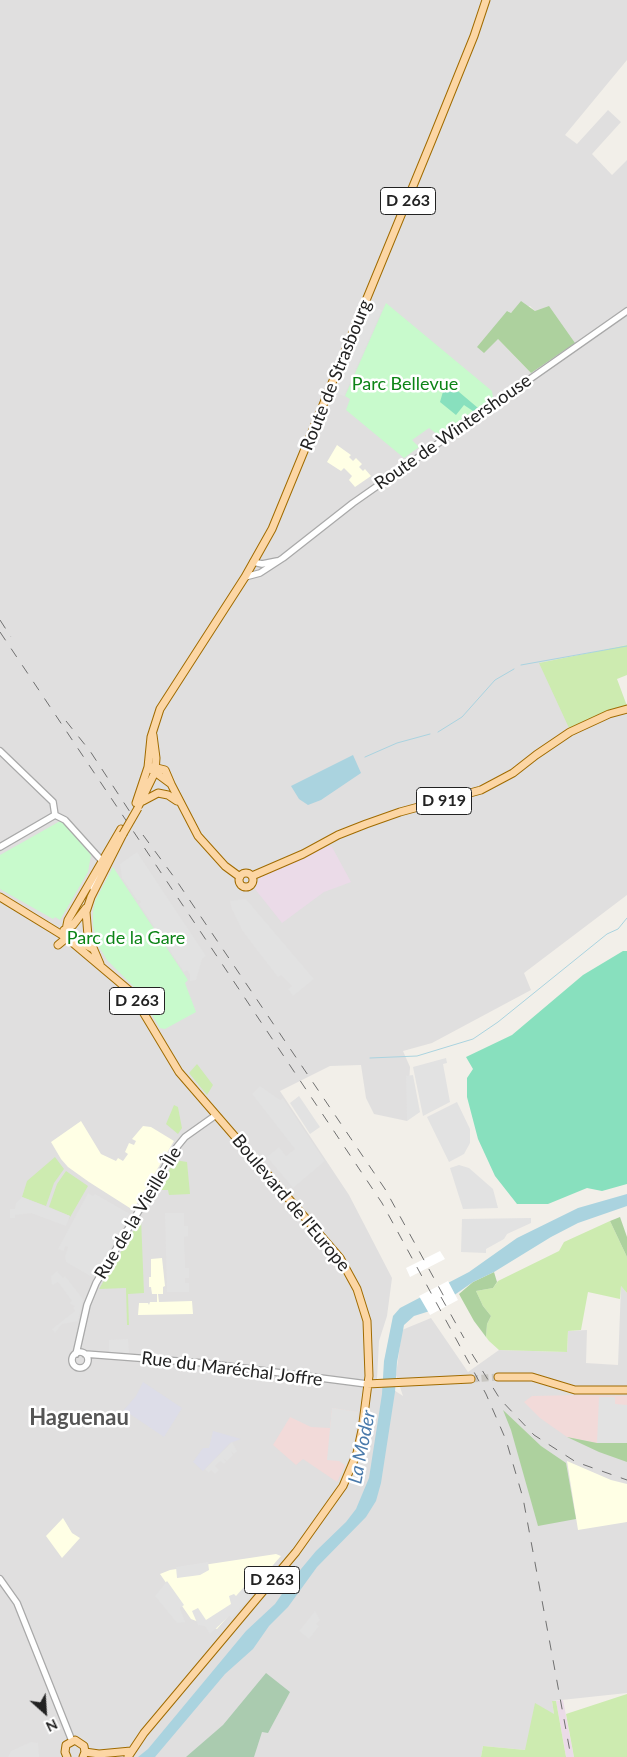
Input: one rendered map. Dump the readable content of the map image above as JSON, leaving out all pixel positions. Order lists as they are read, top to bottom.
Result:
{
  "streets": {
    "main road": [
      "D 263",
      "Route de Strasbourg",
      "D 919",
      "Boulevard de l'Europe"
    ],
    "street": ["Route de Wintershouse", "Rue de la Vieille-Île", "Rue du Maréchal Joffre"]
  },
  "crossings": [
    ["D 263", "Route de Strasbourg"],
    ["D 263", "Boulevard de l'Europe"],
    ["D 263", "Rue de la Vieille-Île"],
    ["D 263", "Rue du Maréchal Joffre"],
    ["Route de Strasbourg", "Route de Wintershouse"],
    ["Boulevard de l'Europe", "Rue de la Vieille-Île"],
    ["Boulevard de l'Europe", "Rue du Maréchal Joffre"],
    ["Rue de la Vieille-Île", "Rue du Maréchal Joffre"]
  ],
  "districts": ["Haguenau"],
  "water": ["La Moder"],
  "parks": ["Parc Bellevue", "Parc de la Gare"],
  "north": "bottom right"
}
